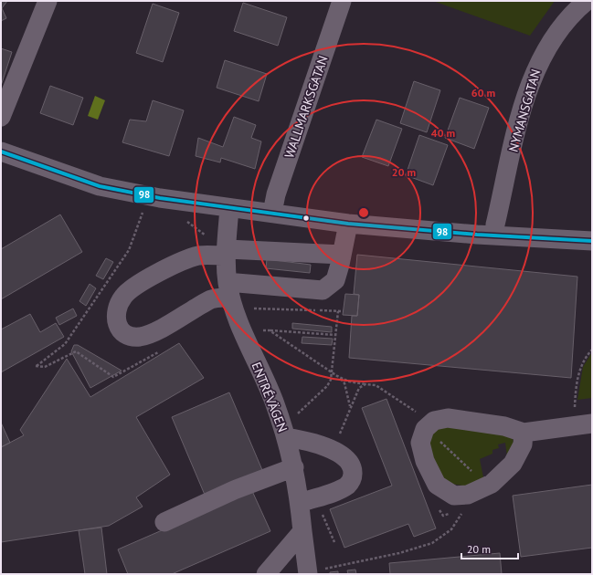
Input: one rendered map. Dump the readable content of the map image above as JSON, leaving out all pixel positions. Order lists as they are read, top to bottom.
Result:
{
  "streets": {
    "street": ["WALLMARKSGATAN", "NYMANSGATAN", "ENTRÉVÄGEN"]
  },
  "lines": ["transit line 98"],
  "scale_bar": "20 m",
  "rings": ["60 m", "40 m", "20 m"]
}
